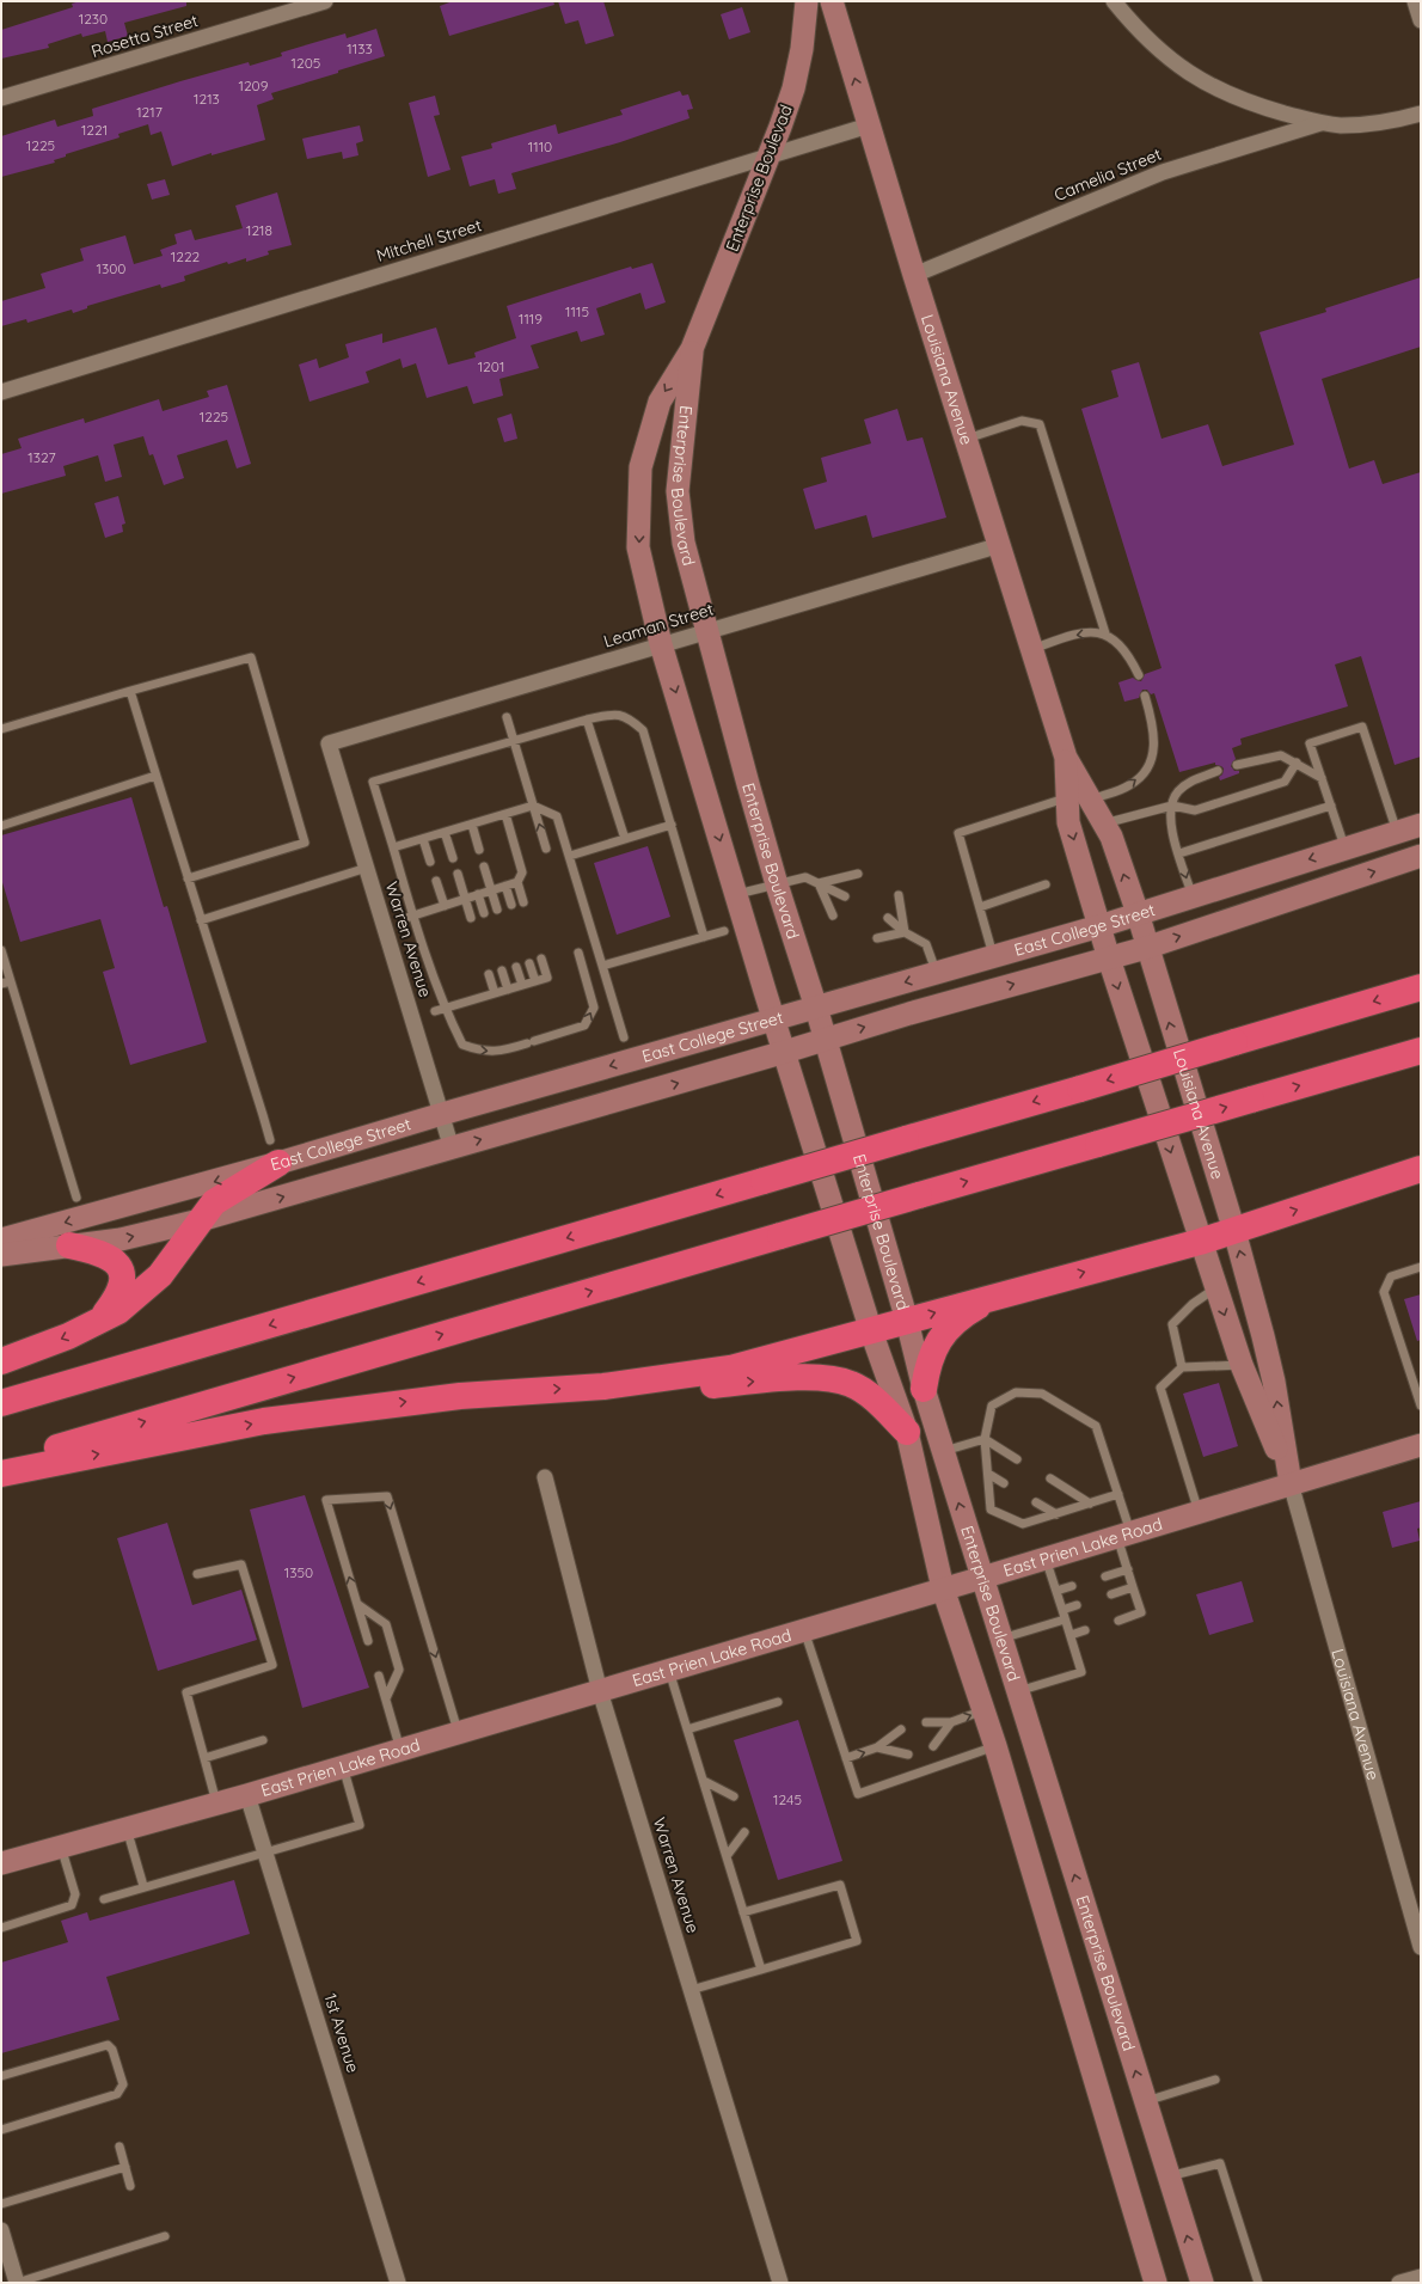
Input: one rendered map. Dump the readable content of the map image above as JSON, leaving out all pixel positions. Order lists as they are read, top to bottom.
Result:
{
  "streets": {
    "main road": [
      "Enterprise Boulevad",
      "Louisiana Avenue",
      "Enterprise Boulevard",
      "East College Street",
      "East Prien Lake Road"
    ],
    "street": [
      "Rosetta Street",
      "Camelia Street",
      "Mitchell Street",
      "Leaman Street",
      "Warren Avenue",
      "1st Avenue"
    ]
  },
  "crossings": [
    ["Camelia Street", "Louisiana Avenue"],
    ["Enterprise Boulevad", "Mitchell Street"],
    ["Enterprise Boulevad", "Enterprise Boulevard"],
    ["Mitchell Street", "Louisiana Avenue"],
    ["Louisiana Avenue", "Leaman Street"],
    ["Louisiana Avenue", "East College Street"],
    ["Louisiana Avenue", "East Prien Lake Road"],
    ["Enterprise Boulevard", "Leaman Street"],
    ["Enterprise Boulevard", "East College Street"],
    ["Enterprise Boulevard", "East Prien Lake Road"],
    ["Leaman Street", "Warren Avenue"],
    ["East College Street", "Warren Avenue"],
    ["Warren Avenue", "East Prien Lake Road"],
    ["East Prien Lake Road", "1st Avenue"]
  ],
  "house_numbers": [
    "1230",
    "1133",
    "1205",
    "1209",
    "1213",
    "1217",
    "1221",
    "1225",
    "1110",
    "1218",
    "1222",
    "1300",
    "1115",
    "1119",
    "1201",
    "1225",
    "1327",
    "1350",
    "1245"
  ]
}
